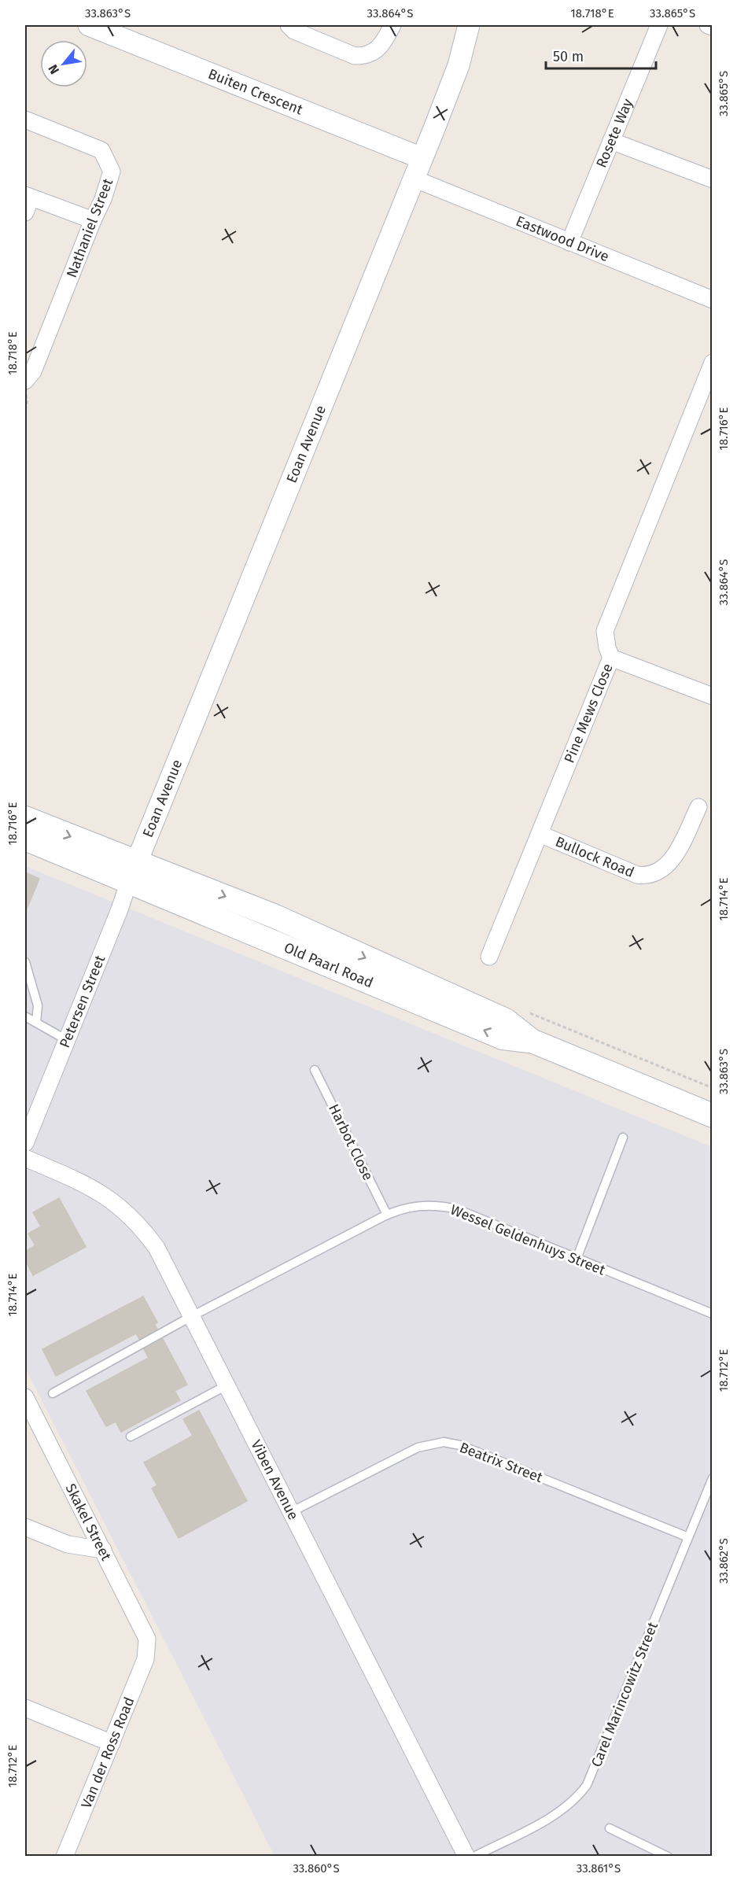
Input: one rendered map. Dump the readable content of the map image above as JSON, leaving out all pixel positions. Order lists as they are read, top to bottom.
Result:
{
  "streets": {
    "main road": ["Old Paarl Road"],
    "street": [
      "Buiten Crescent",
      "Rosete Way",
      "Nathaniel Street",
      "Eastwood Drive",
      "Eoan Avenue",
      "Pine Mews Close",
      "Bullock Road",
      "Petersen Street",
      "Viben Avenue",
      "Skakel Street",
      "Van der Ross Road"
    ],
    "lane": [
      "Harbot Close",
      "Wessel Geldenhuys Street",
      "Beatrix Street",
      "Carel Marincowitz Street"
    ]
  },
  "crossings": [
    ["Buiten Crescent", "Eoan Avenue"],
    ["Rosete Way", "Eastwood Drive"],
    ["Eastwood Drive", "Eoan Avenue"],
    ["Eoan Avenue", "Old Paarl Road"],
    ["Eoan Avenue", "Petersen Street"],
    ["Pine Mews Close", "Bullock Road"],
    ["Old Paarl Road", "Petersen Street"],
    ["Harbot Close", "Wessel Geldenhuys Street"],
    ["Wessel Geldenhuys Street", "Viben Avenue"],
    ["Beatrix Street", "Viben Avenue"],
    ["Beatrix Street", "Carel Marincowitz Street"],
    ["Skakel Street", "Van der Ross Road"]
  ],
  "scale_bar": "50 m",
  "north": "bottom left",
  "coordinates": [
    "33.863°S",
    "33.864°S",
    "18.718°E",
    "33.865°S",
    "18.716°E",
    "18.714°E",
    "18.712°E",
    "33.862°S",
    "33.860°S",
    "33.861°S"
  ]
}
